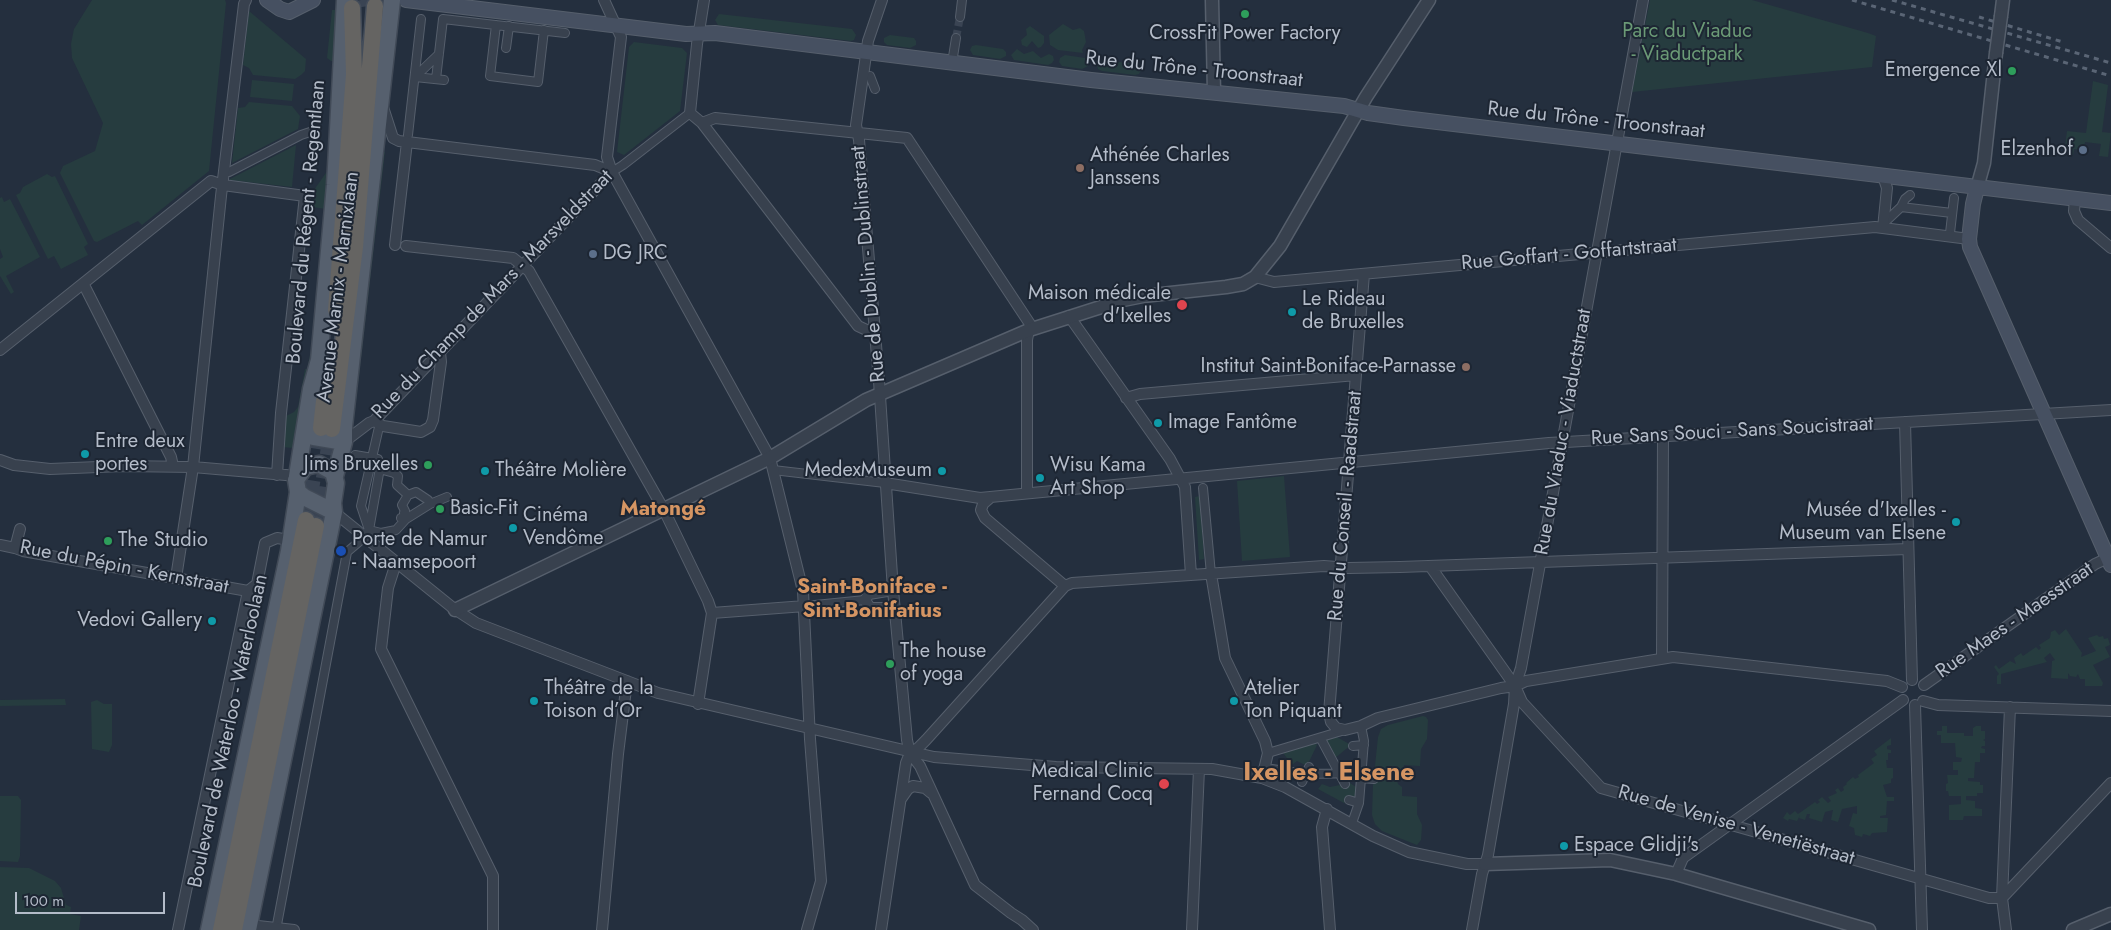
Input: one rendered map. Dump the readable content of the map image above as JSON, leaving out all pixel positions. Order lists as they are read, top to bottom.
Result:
{
  "streets": {
    "main road": [
      "Rue du Trône - Troonstraat",
      "Boulevard du Régent - Regentlaan",
      "Avenue Marnix - Marnixlaan",
      "Boulevard de Waterloo - Waterloolaan"
    ],
    "street": [
      "Rue Goffart - Goffartstraat",
      "Rue de Dublin - Dublinstraat",
      "Rue du Champ de Mars - Marsveldstraat",
      "Rue du Viaduc - Viaductstraat",
      "Rue Sans Souci - Sans Soucistraat",
      "Rue du Conseil - Raadstraat",
      "Rue du Pépin - Kernstraat",
      "Rue Maes - Maesstraat",
      "Rue de Venise - Venetiëstraat"
    ]
  },
  "crossings": [
    ["Rue du Trône - Troonstraat", "Rue de Dublin - Dublinstraat"],
    ["Rue du Trône - Troonstraat", "Rue du Viaduc - Viaductstraat"],
    ["Boulevard du Régent - Regentlaan", "Avenue Marnix - Marnixlaan"],
    ["Boulevard du Régent - Regentlaan", "Boulevard de Waterloo - Waterloolaan"],
    ["Rue Goffart - Goffartstraat", "Rue du Viaduc - Viaductstraat"],
    ["Rue Goffart - Goffartstraat", "Rue du Conseil - Raadstraat"],
    ["Rue de Dublin - Dublinstraat", "Rue Sans Souci - Sans Soucistraat"],
    ["Avenue Marnix - Marnixlaan", "Rue du Champ de Mars - Marsveldstraat"],
    ["Avenue Marnix - Marnixlaan", "Boulevard de Waterloo - Waterloolaan"],
    ["Rue du Viaduc - Viaductstraat", "Rue Sans Souci - Sans Soucistraat"],
    ["Rue du Viaduc - Viaductstraat", "Rue de Venise - Venetiëstraat"],
    ["Rue Sans Souci - Sans Soucistraat", "Rue du Conseil - Raadstraat"],
    ["Rue du Pépin - Kernstraat", "Boulevard de Waterloo - Waterloolaan"]
  ],
  "districts": ["Matongé", "Saint-Boniface - Sint-Bonifatius", "Ixelles - Elsene"],
  "parks": ["Parc du Viaduc - Viaductpark"],
  "places": [
    "CrossFit Power Factory",
    "Emergence Xl",
    "Elzenhof",
    "Athénée Charles Janssens",
    "DG JRC",
    "Maison médicale d'Ixelles",
    "Le Rideau de Bruxelles",
    "Institut Saint-Boniface-Parnasse",
    "Image Fantôme",
    "Entre deux portes",
    "Jims Bruxelles",
    "Théâtre Molière",
    "MedexMuseum",
    "Wisu Kama Art Shop",
    "Basic-Fit",
    "Musée d'Ixelles - Museum van Elsene",
    "Cinéma Vendôme",
    "The Studio",
    "Porte de Namur - Naamsepoort",
    "Vedovi Gallery",
    "The house of yoga",
    "Théâtre de la Toison d’Or",
    "Atelier Ton Piquant",
    "Medical Clinic Fernand Cocq",
    "Espace Glidji's"
  ],
  "scale_bar": "100 m"
}
